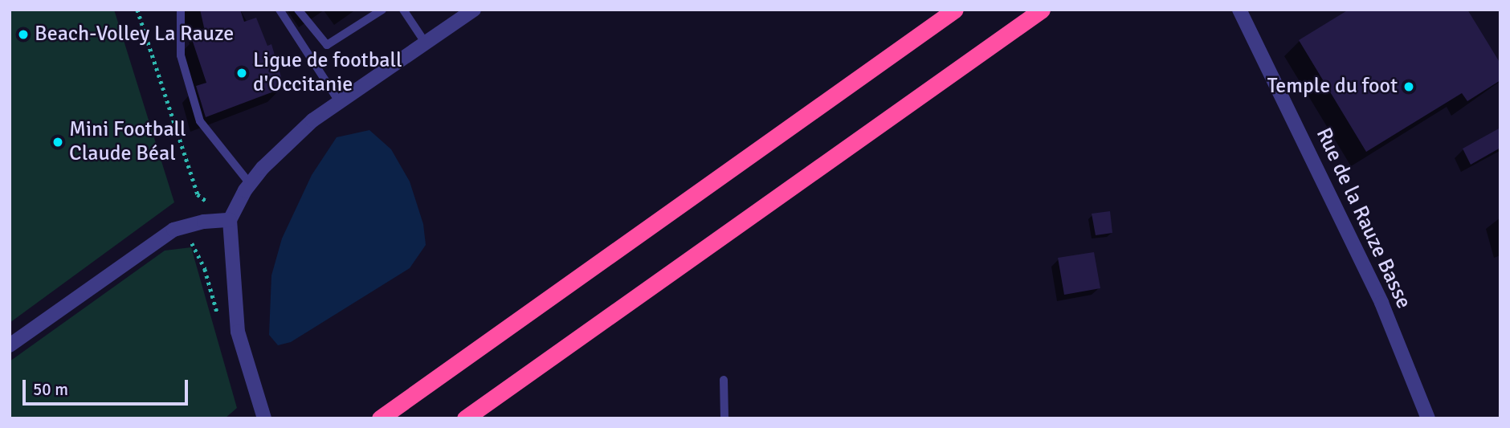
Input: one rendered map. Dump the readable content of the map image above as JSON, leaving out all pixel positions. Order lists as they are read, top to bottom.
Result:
{
  "streets": {
    "street": ["Rue de la Rauze Basse"]
  },
  "places": [
    "Beach-Volley La Rauze",
    "Ligue de football d'Occitanie",
    "Temple du foot",
    "Mini Football Claude Béal"
  ],
  "scale_bar": "50 m"
}
